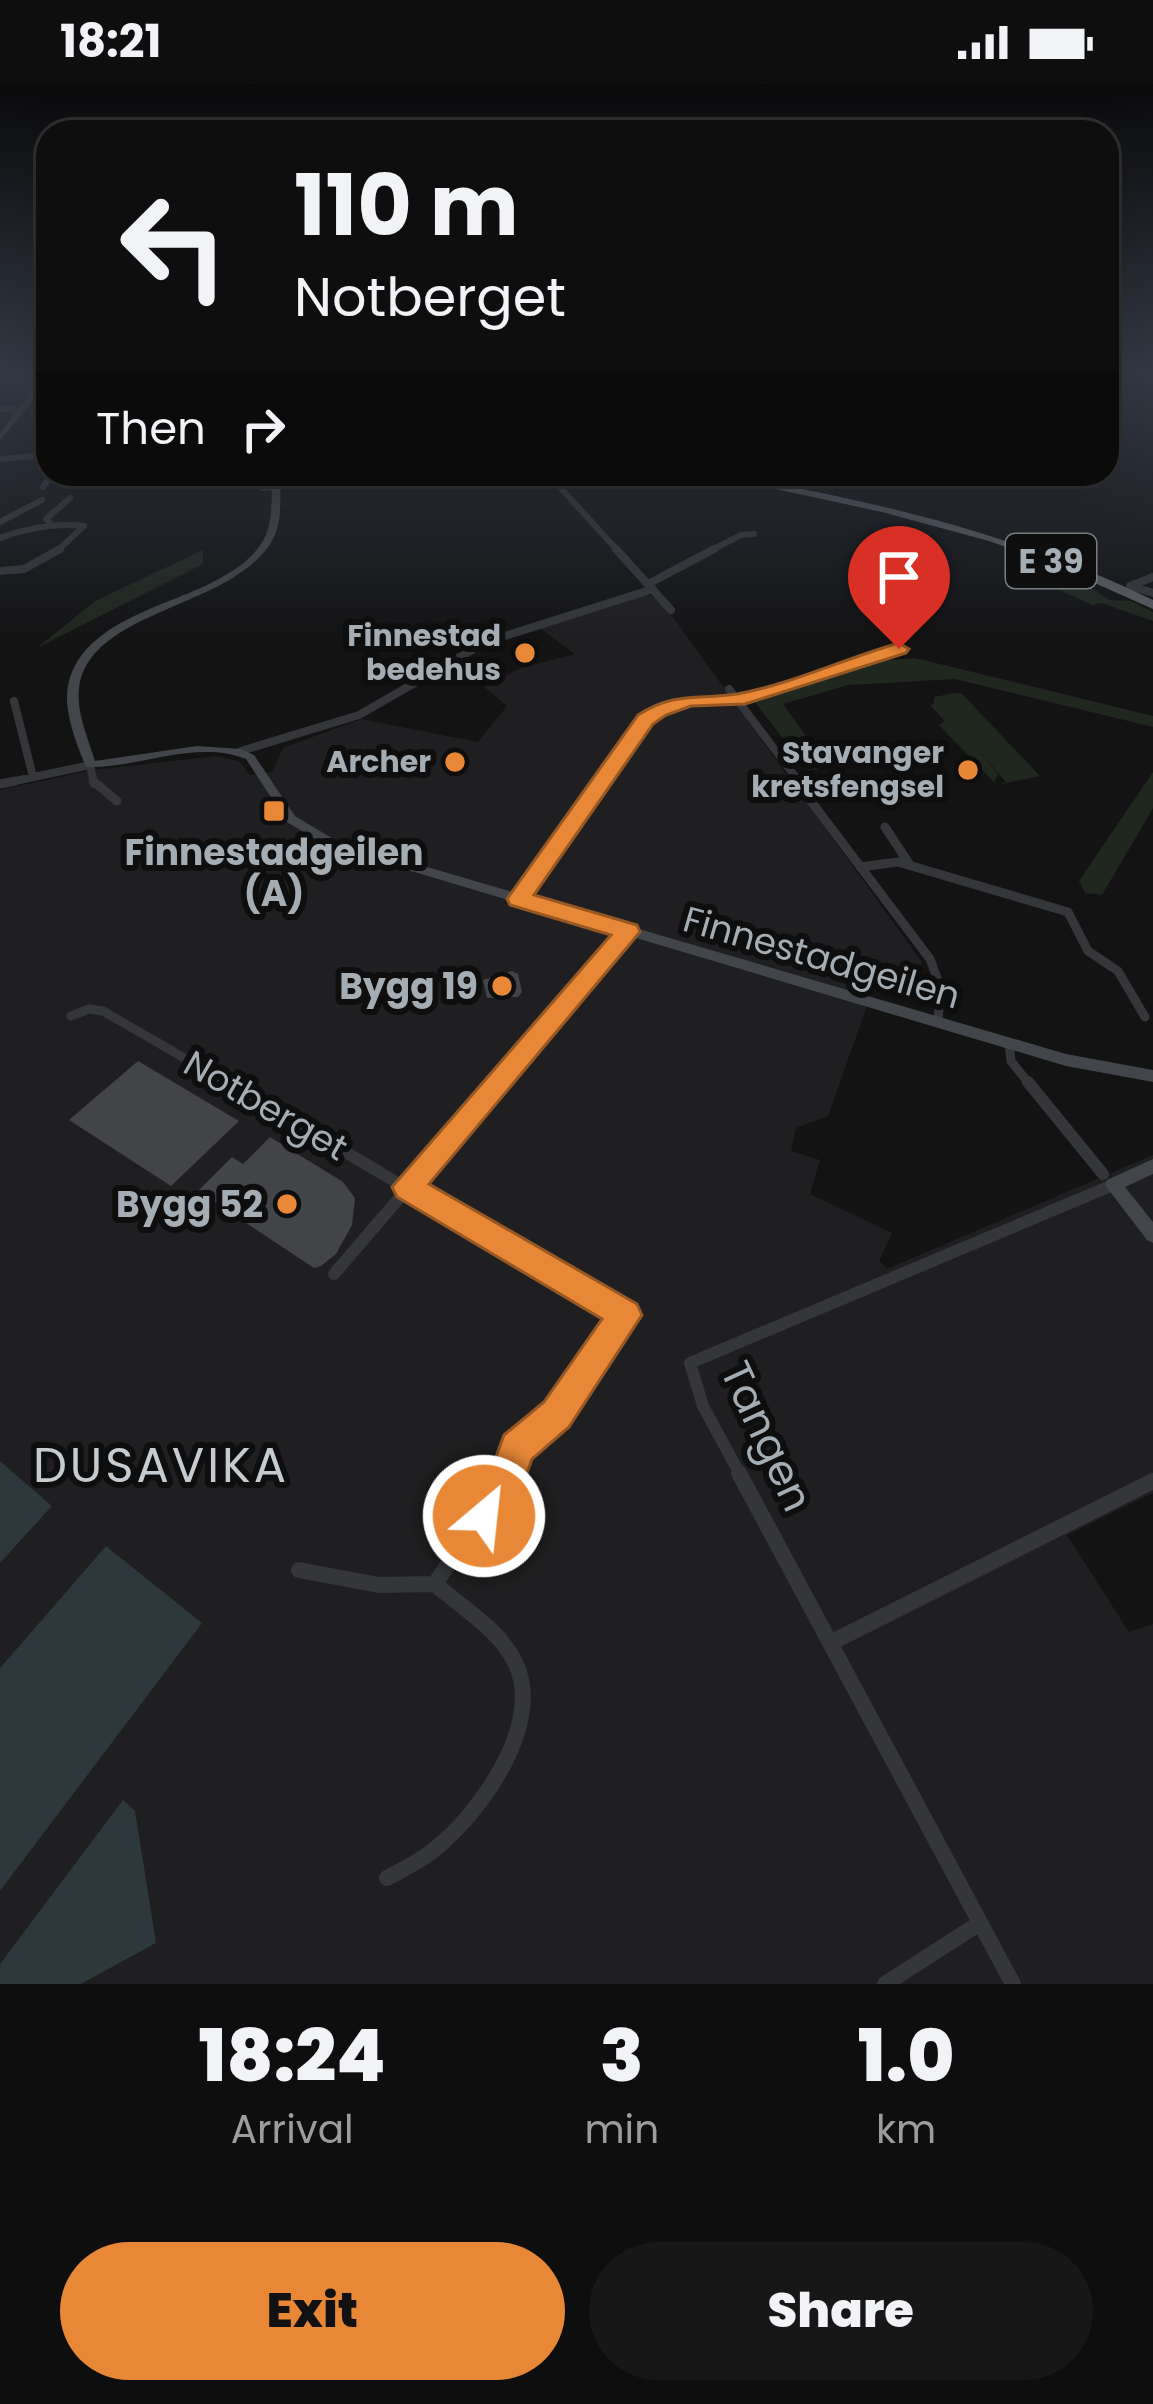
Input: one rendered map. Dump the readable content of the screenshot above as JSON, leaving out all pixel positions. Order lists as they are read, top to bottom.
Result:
{
  "streets": {
    "highway": ["E 39"],
    "main road": ["Finnestadgeilen", "Tangen"],
    "street": ["Notberget"]
  },
  "districts": ["DUSAVIKA"],
  "places": {
    "other": [
      "Finnestad bedehus",
      "Archer",
      "Stavanger kretsfengsel",
      "Bygg 19",
      "Bygg 52"
    ],
    "transit": ["Finnestadgeilen (A)"]
  },
  "page": {
    "status": "18:21",
    "turn": ["110 m", "Notberget"],
    "then": "Then",
    "eta": [
      "18:24",
      "Arrival",
      "3",
      "min",
      "1.0",
      "km"
    ],
    "buttons": ["Exit", "Share"]
  }
}
